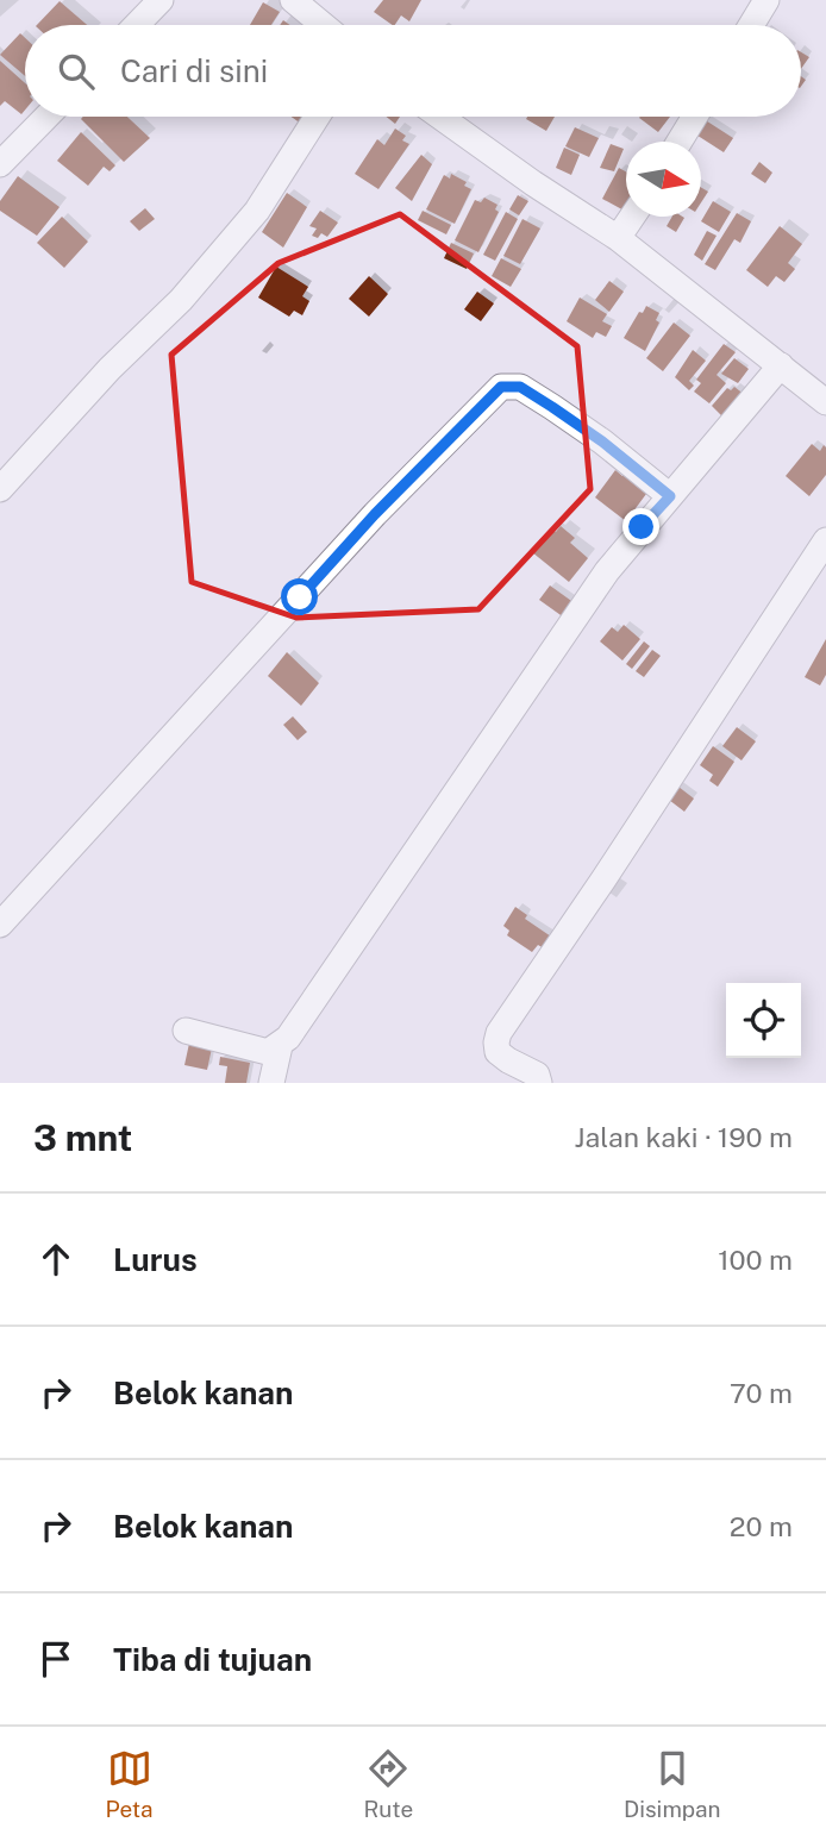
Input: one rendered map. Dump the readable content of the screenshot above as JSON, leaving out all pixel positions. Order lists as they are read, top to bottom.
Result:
{
  "north": "right",
  "page": {
    "search": "Cari di sini",
    "heading": ["3 mnt", "Jalan kaki · 190 m"],
    "list": [
      ["Lurus", "100 m"],
      ["Belok kanan", "70 m"],
      ["Belok kanan", "20 m"],
      "Tiba di tujuan"
    ],
    "nav": ["Peta", "Rute", "Disimpan"]
  }
}
